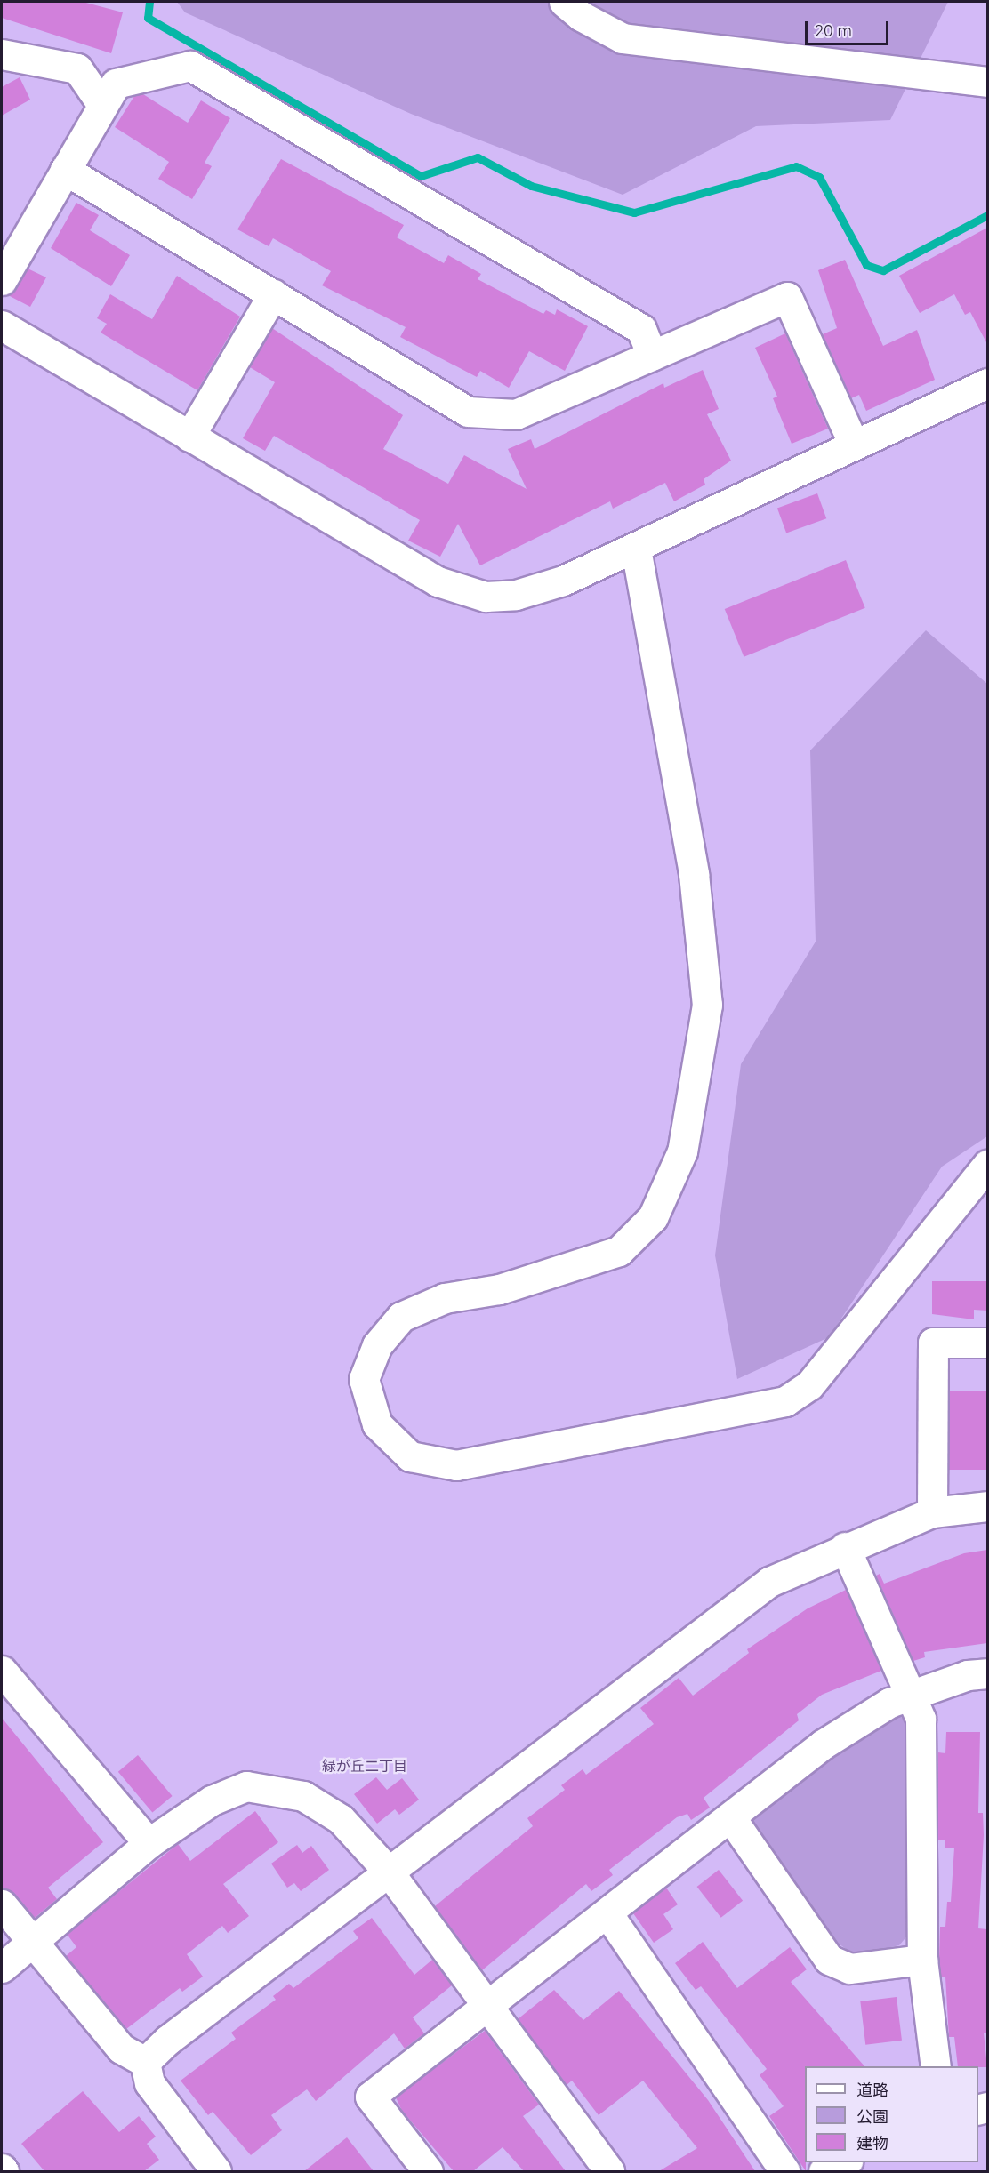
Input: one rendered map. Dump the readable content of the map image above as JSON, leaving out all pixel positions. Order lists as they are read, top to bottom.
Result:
{
  "districts": ["緑が丘二丁目"],
  "legend": ["道路", "公園", "建物"],
  "scale_bar": "20 m"
}
